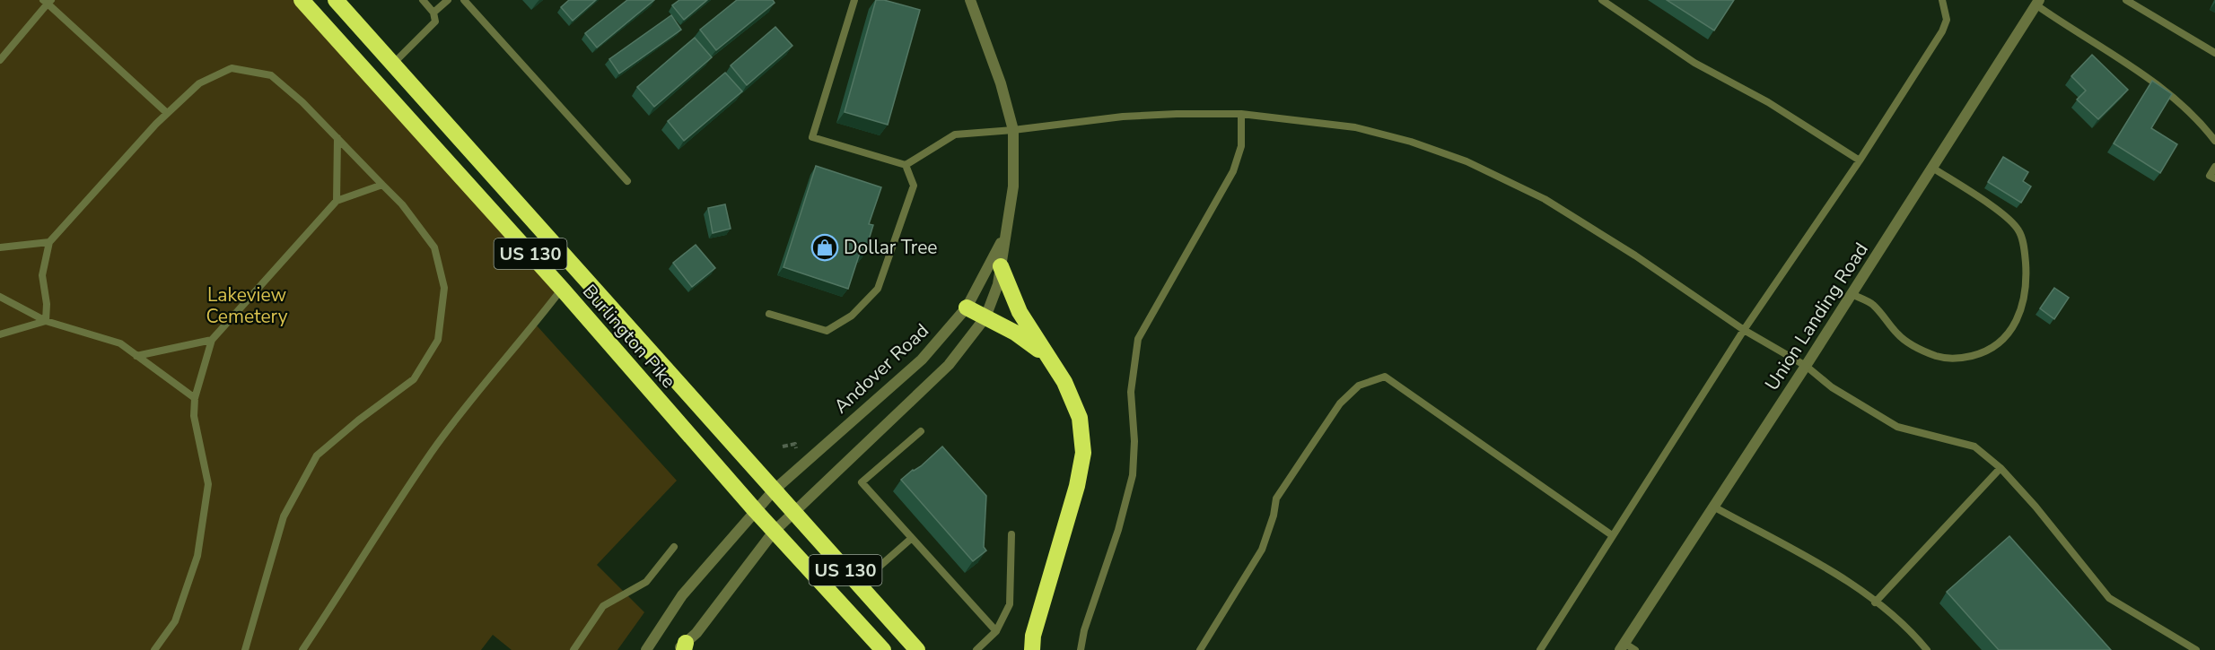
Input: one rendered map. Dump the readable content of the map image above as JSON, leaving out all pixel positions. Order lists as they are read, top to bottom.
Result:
{
  "streets": {
    "highway": ["US 130", "Burlington Pike"],
    "street": ["Union Landing Road", "Andover Road"]
  },
  "crossings": [
    ["Burlington Pike", "Andover Road"]
  ],
  "parks": ["Lakeview Cemetery"],
  "places": {
    "shop": ["Dollar Tree"]
  }
}
